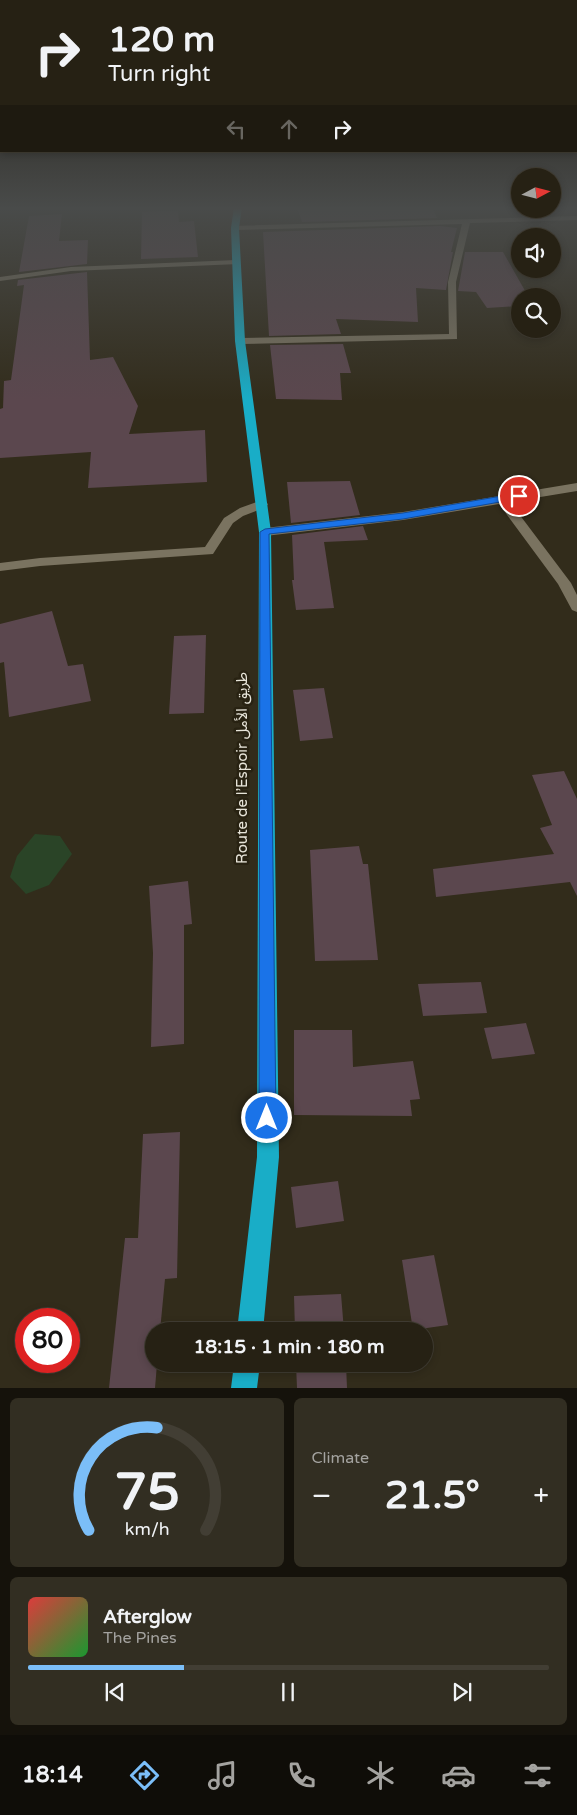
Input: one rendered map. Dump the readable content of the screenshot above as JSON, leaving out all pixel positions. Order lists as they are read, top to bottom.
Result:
{
  "streets": {
    "highway": ["Route de l’Espoir طريق الأمل"]
  },
  "north": "right",
  "page": {
    "turn": ["120 m", "Turn right"],
    "limit": "80",
    "trip": "18:15 · 1 min · 180 m",
    "tile": "Climate",
    "heat": ["−", "21.5°", "+"],
    "song": ["Afterglow", "The Pines"],
    "tabs": "18:14",
    "gauge": ["75", "km/h"]
  }
}
